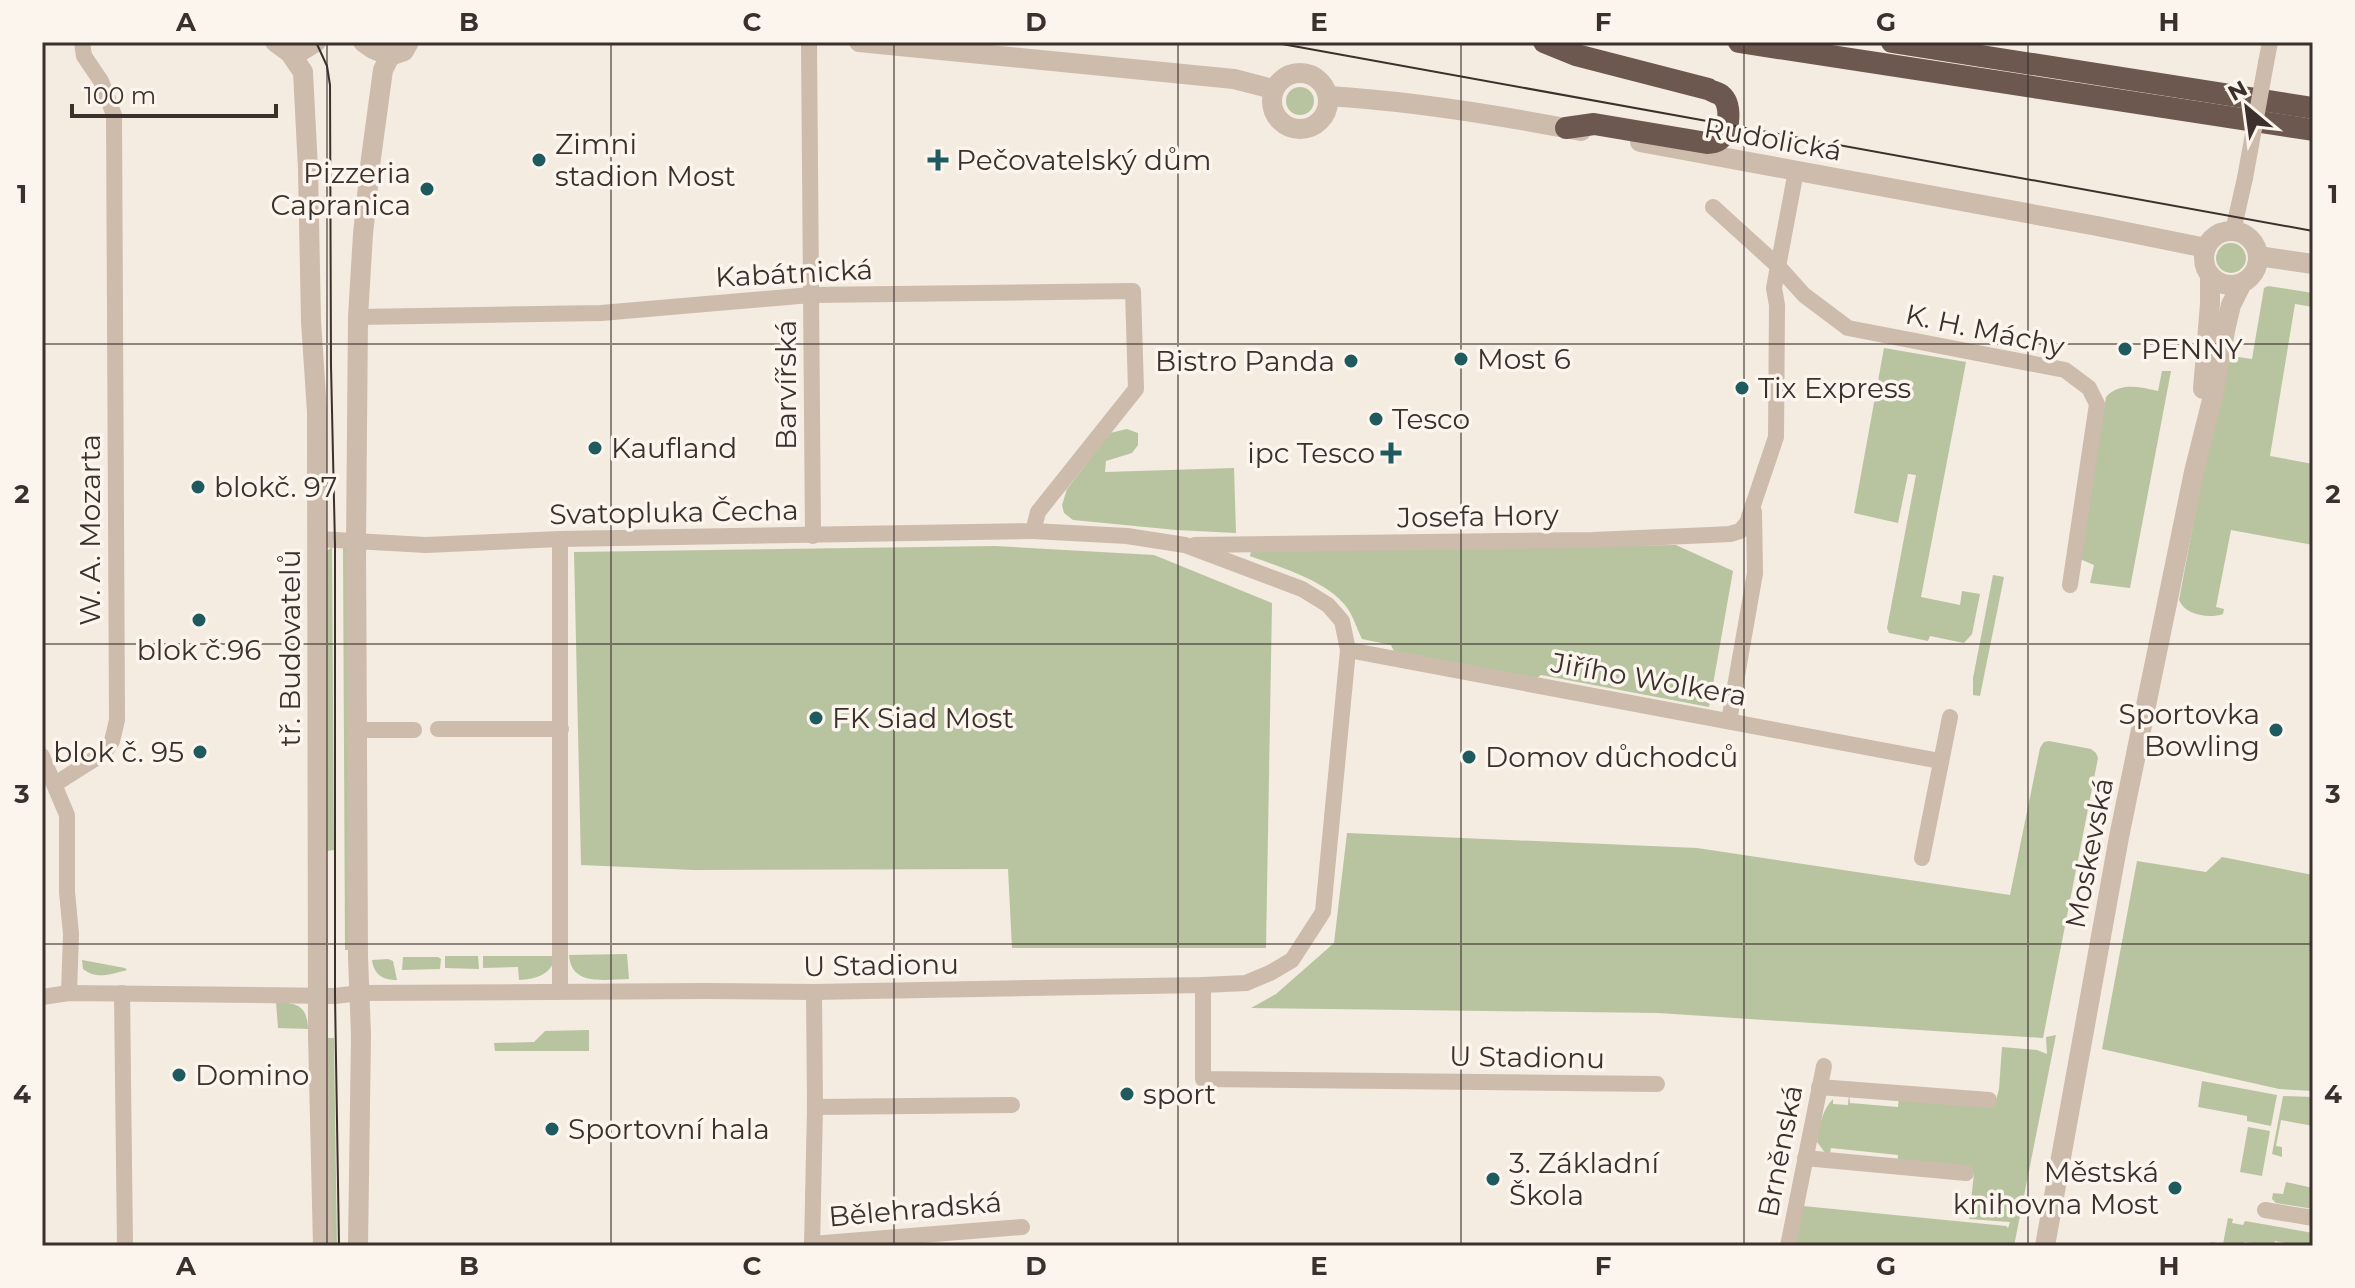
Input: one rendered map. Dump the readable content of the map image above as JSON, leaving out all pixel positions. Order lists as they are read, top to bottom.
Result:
{
  "streets": {
    "street": [
      "Rudolická",
      "Kabátnická",
      "K. H. Máchy",
      "Barvířská",
      "Svatopluka Čecha",
      "Josefa Hory",
      "W. A. Mozarta",
      "tř. Budovatelů",
      "Jiřího Wolkera",
      "Moskevská",
      "U Stadionu",
      "Brněnská",
      "Bělehradská"
    ]
  },
  "crossings": [
    ["Rudolická", "Josefa Hory"],
    ["Rudolická", "Moskevská"],
    ["Kabátnická", "Barvířská"],
    ["Kabátnická", "Svatopluka Čecha"],
    ["K. H. Máchy", "Josefa Hory"],
    ["Barvířská", "Svatopluka Čecha"],
    ["Svatopluka Čecha", "Josefa Hory"],
    ["Svatopluka Čecha", "tř. Budovatelů"],
    ["Svatopluka Čecha", "Jiřího Wolkera"],
    ["Svatopluka Čecha", "U Stadionu"],
    ["Josefa Hory", "Jiřího Wolkera"],
    ["tř. Budovatelů", "U Stadionu"],
    ["Jiřího Wolkera", "U Stadionu"],
    ["U Stadionu", "Bělehradská"]
  ],
  "places": {
    "other": [
      "Zimni stadion Most",
      "Pizzeria Capranica",
      "PENNY",
      "Most 6",
      "Bistro Panda",
      "Tix Express",
      "Tesco",
      "Kaufland",
      "blokč. 97",
      "blok č.96",
      "FK Siad Most",
      "Sportovka Bowling",
      "blok č. 95",
      "Domov důchodců",
      "Domino",
      "sport",
      "Sportovní hala",
      "3. Základní Škola",
      "Městská knihovna Most"
    ],
    "health": ["Pečovatelský dům", "ipc Tesco"]
  },
  "scale_bar": "100 m",
  "north": "top left",
  "grid": {
    "columns": [
      "A",
      "B",
      "C",
      "D",
      "E",
      "F",
      "G",
      "H"
    ],
    "rows": [
      "1",
      "2",
      "3",
      "4"
    ]
  }
}
